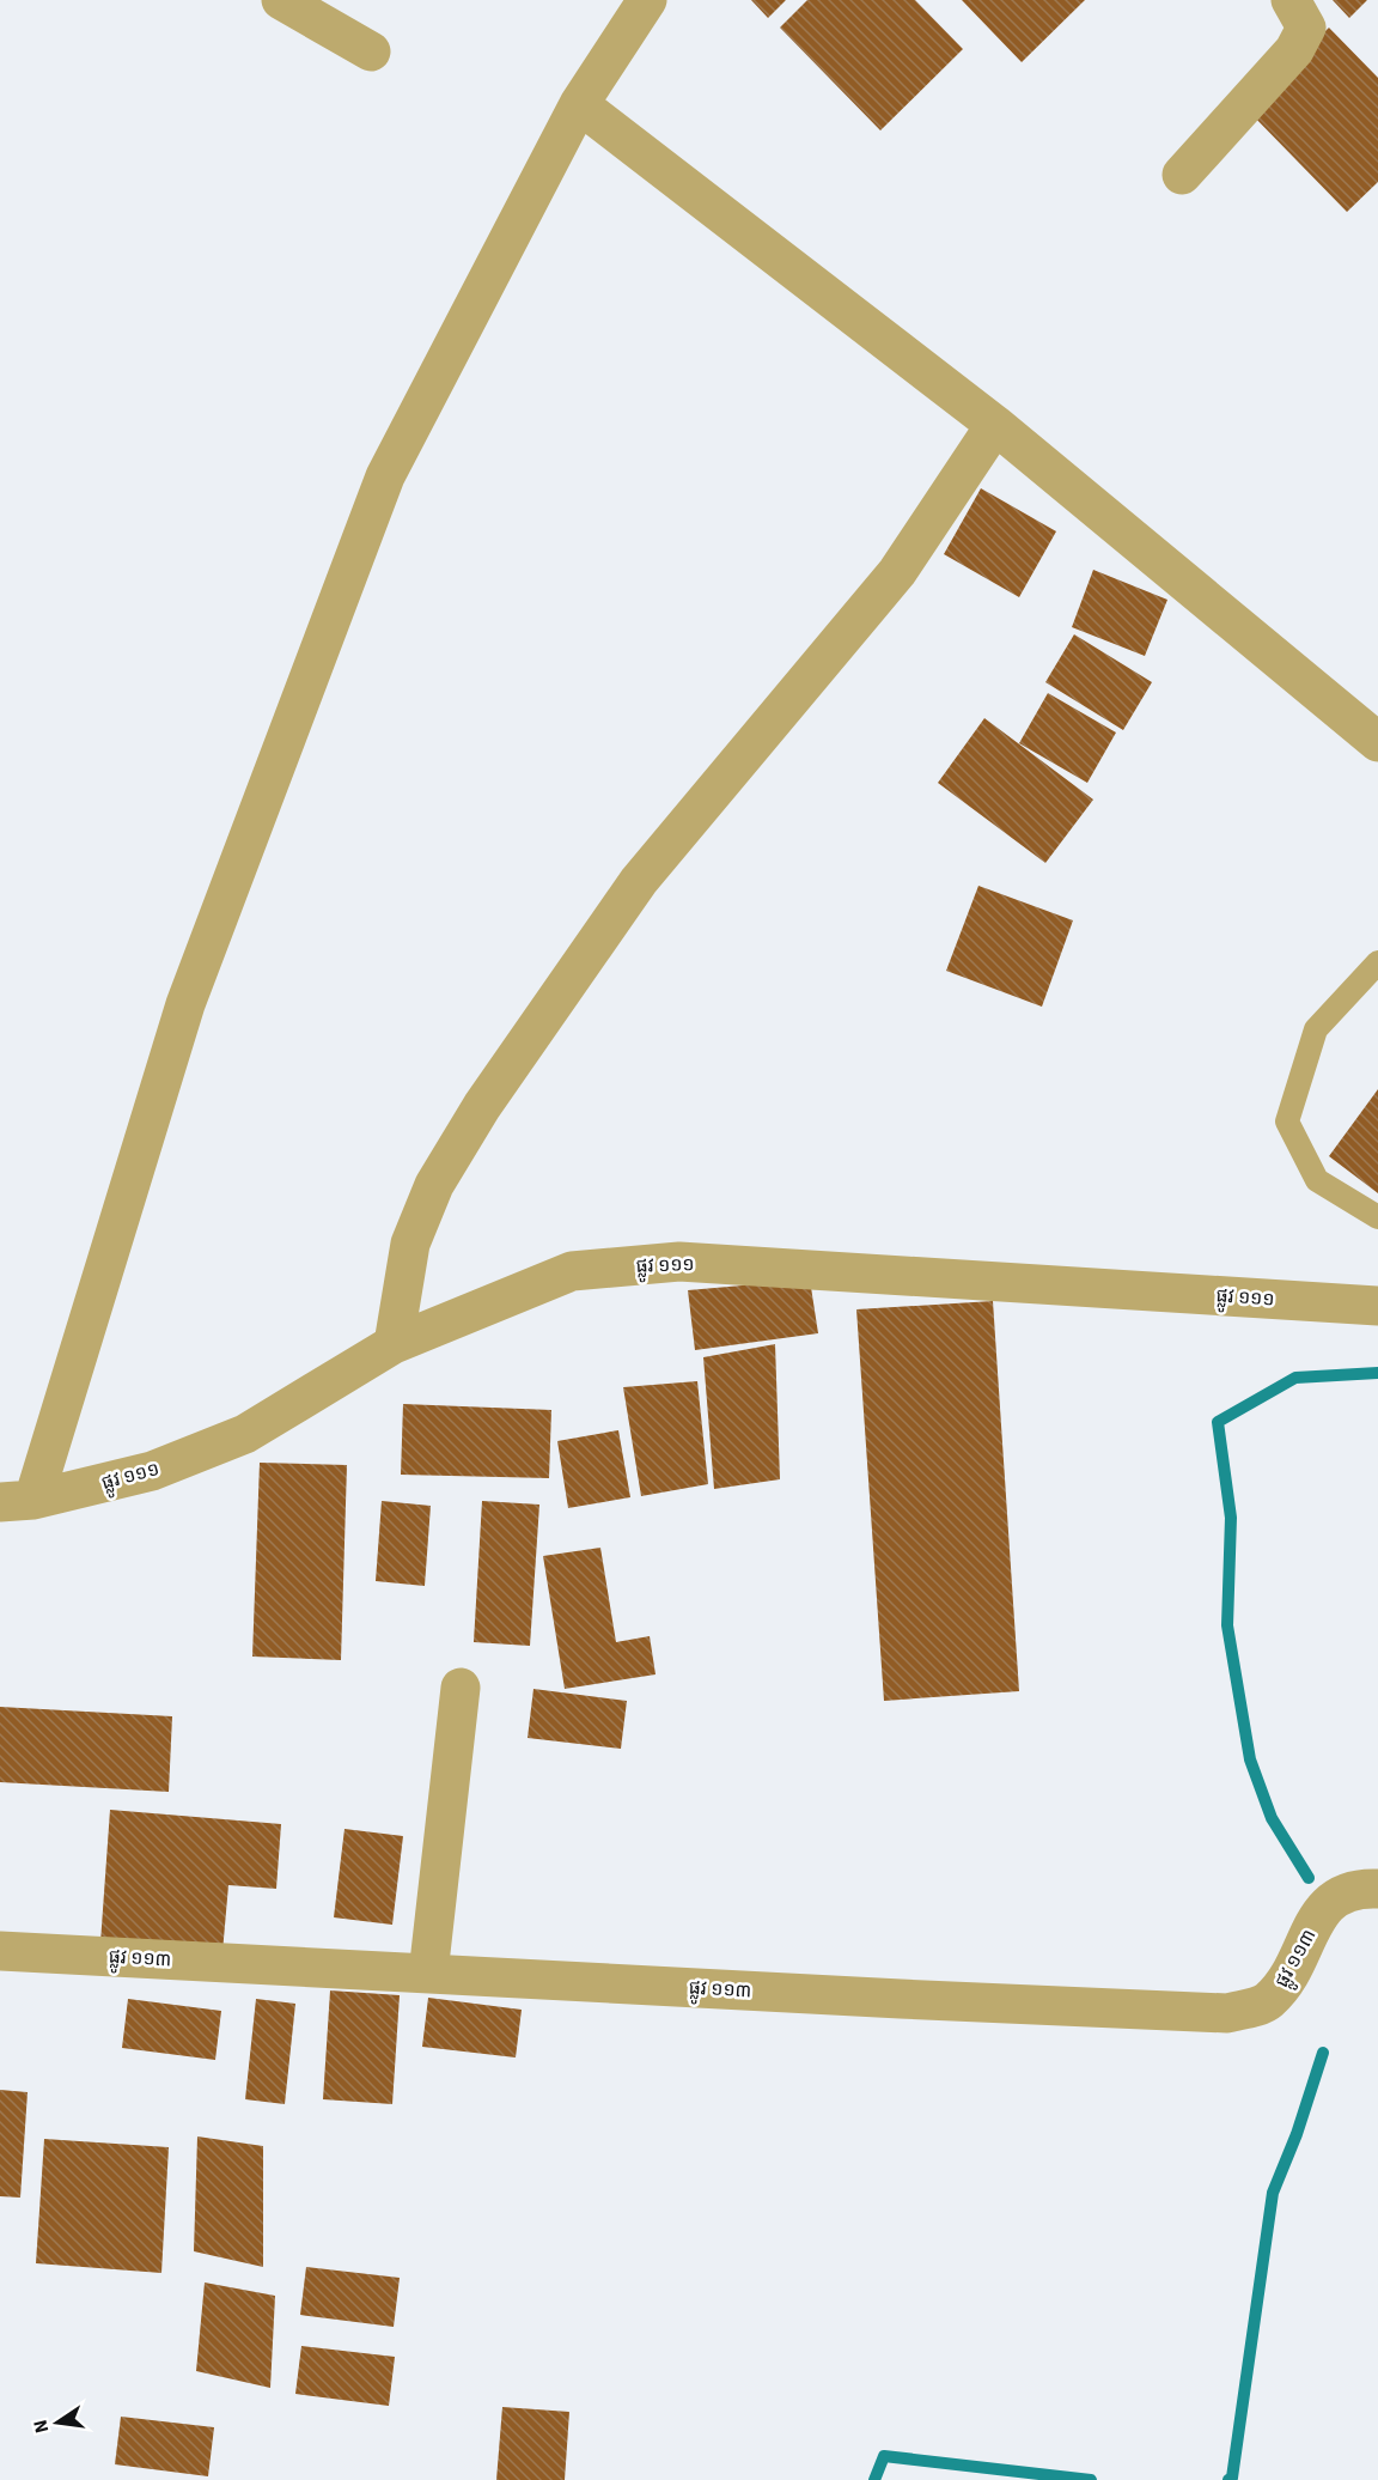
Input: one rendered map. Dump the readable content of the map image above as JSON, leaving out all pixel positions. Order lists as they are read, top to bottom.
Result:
{
  "streets": {
    "street": ["ផ្លូវ ១១១", "ផ្លូវ ១១៣"]
  },
  "north": "left"
}
